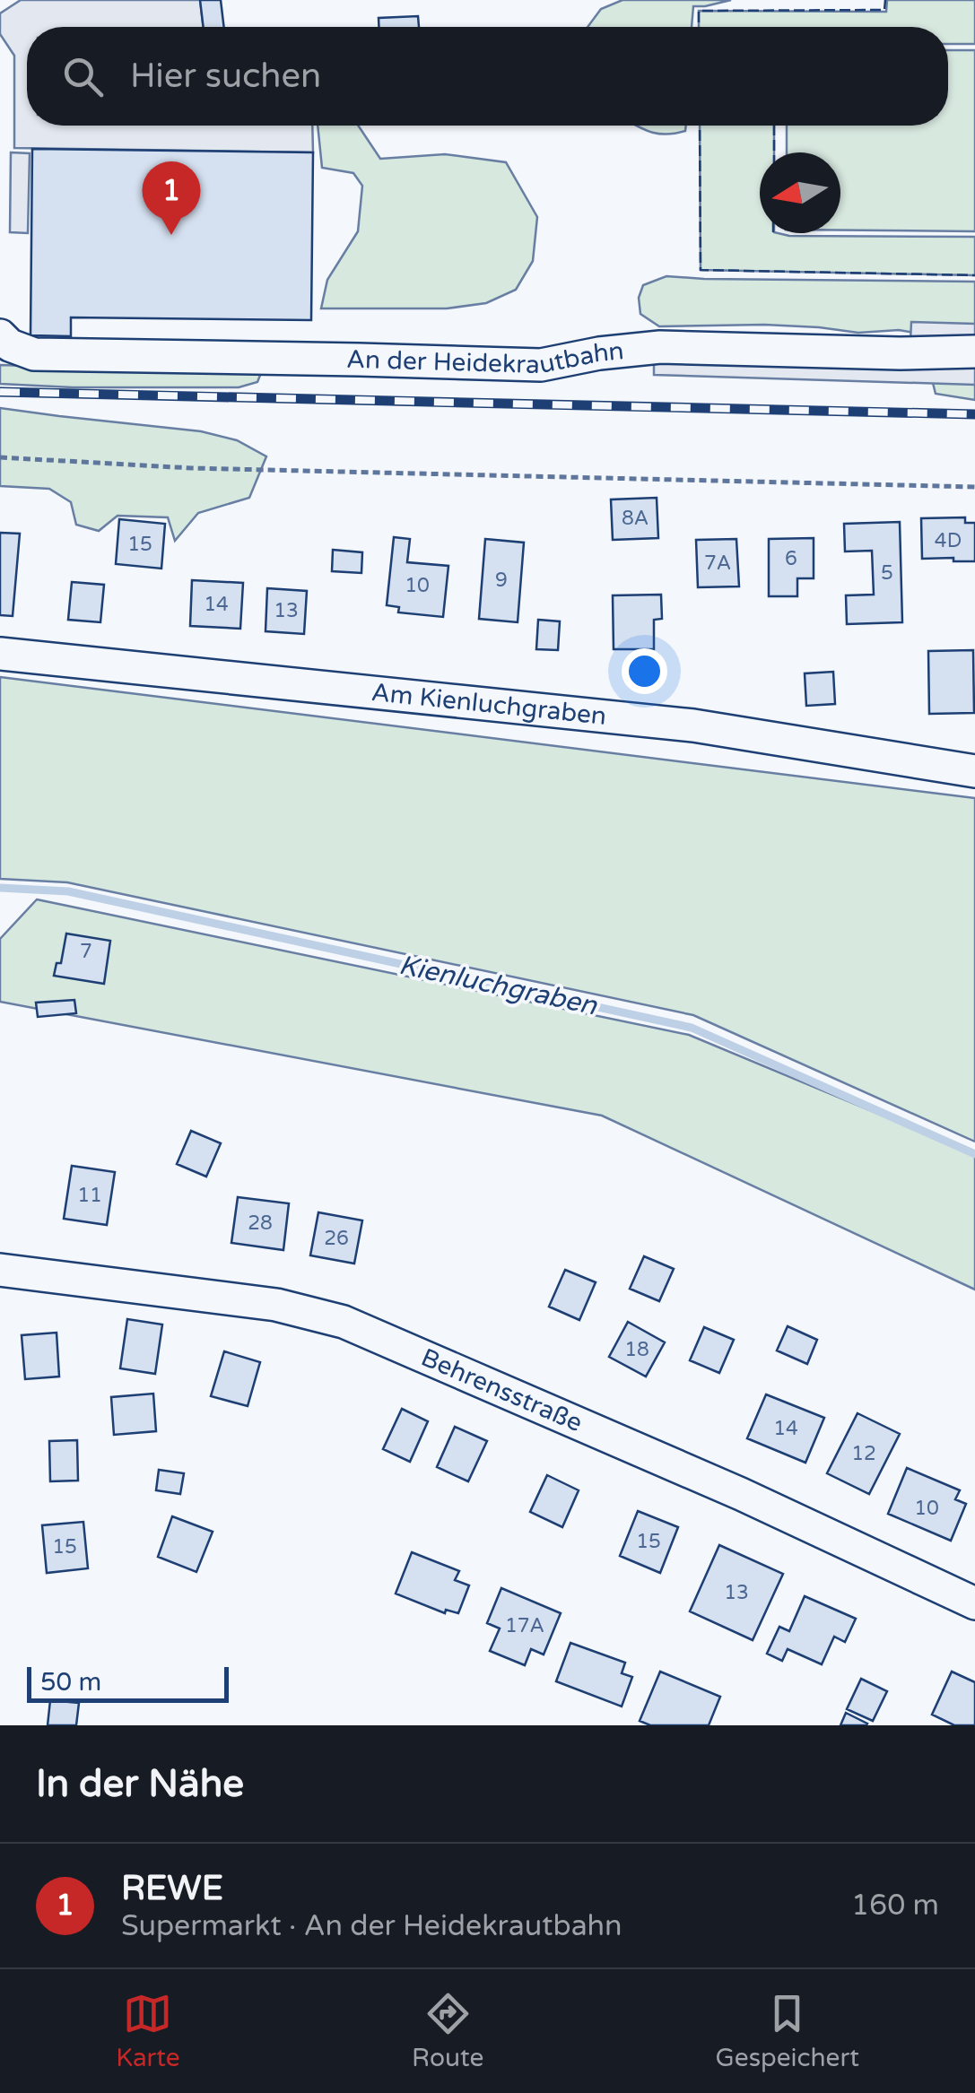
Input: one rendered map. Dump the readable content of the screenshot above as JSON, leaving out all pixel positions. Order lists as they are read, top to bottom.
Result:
{
  "streets": {
    "street": ["An der Heidekrautbahn", "Am Kienluchgraben", "Behrensstraße"]
  },
  "water": ["Kienluchgraben"],
  "house_numbers": [
    "8A",
    "4D",
    "15",
    "6",
    "7A",
    "5",
    "9",
    "10",
    "14",
    "13",
    "7",
    "11",
    "28",
    "26",
    "18",
    "14",
    "12",
    "10",
    "15",
    "15",
    "13",
    "17A"
  ],
  "scale_bar": "50 m",
  "north": "left",
  "page": {
    "search": "Hier suchen",
    "pins": "1",
    "scale": "50 m",
    "heading": "In der Nähe",
    "list": [
      {
        "mark": "1",
        "name": "REWE",
        "note": "Supermarkt · An der Heidekrautbahn",
        "value": "160 m"
      }
    ],
    "nav": ["Karte", "Route", "Gespeichert"]
  }
}
